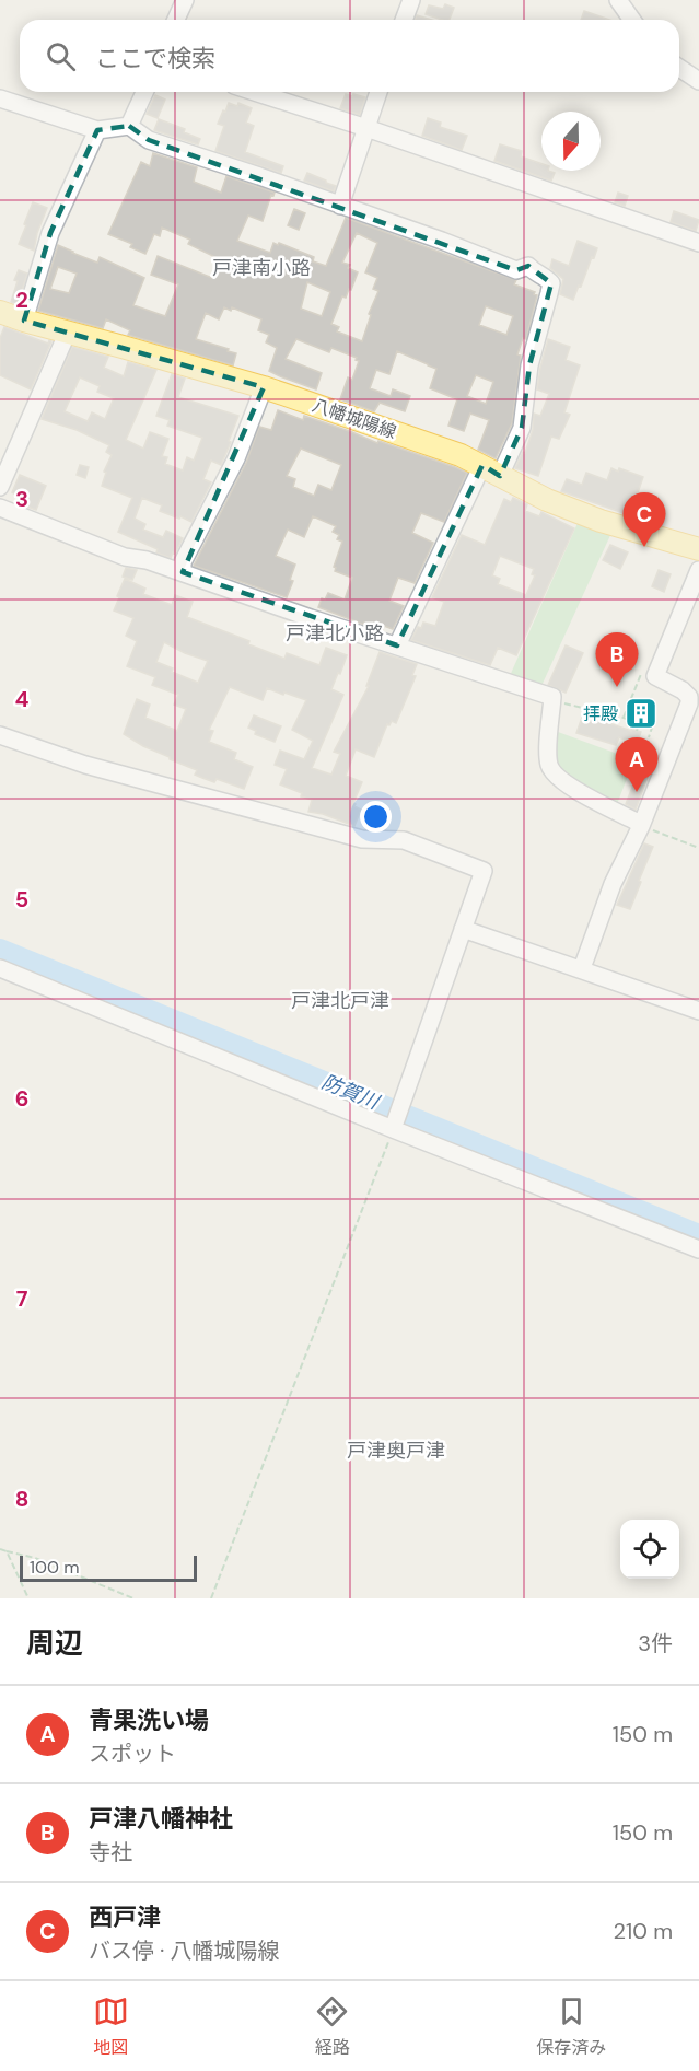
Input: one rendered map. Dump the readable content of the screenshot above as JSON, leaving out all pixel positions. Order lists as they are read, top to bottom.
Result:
{
  "streets": {
    "main road": ["八幡城陽線"]
  },
  "districts": [
    "戸津南小路",
    "戸津北小路",
    "戸津北戸津",
    "戸津奥戸津"
  ],
  "water": ["防賀川"],
  "places": {
    "building": ["拝殿"]
  },
  "scale_bar": "100 m",
  "north": "bottom",
  "page": {
    "search": "ここで検索",
    "pins": ["C", "B", "A"],
    "scale": "100 m",
    "heading": ["周辺", "3件"],
    "list": [
      {
        "mark": "A",
        "name": "青果洗い場",
        "note": "スポット",
        "value": "150 m"
      },
      {
        "mark": "B",
        "name": "戸津八幡神社",
        "note": "寺社",
        "value": "150 m"
      },
      {
        "mark": "C",
        "name": "西戸津",
        "note": "バス停 · 八幡城陽線",
        "value": "210 m"
      }
    ],
    "nav": ["地図", "経路", "保存済み"]
  },
  "grid": {
    "rows": [
      "2",
      "3",
      "4",
      "5",
      "6",
      "7",
      "8"
    ]
  }
}
